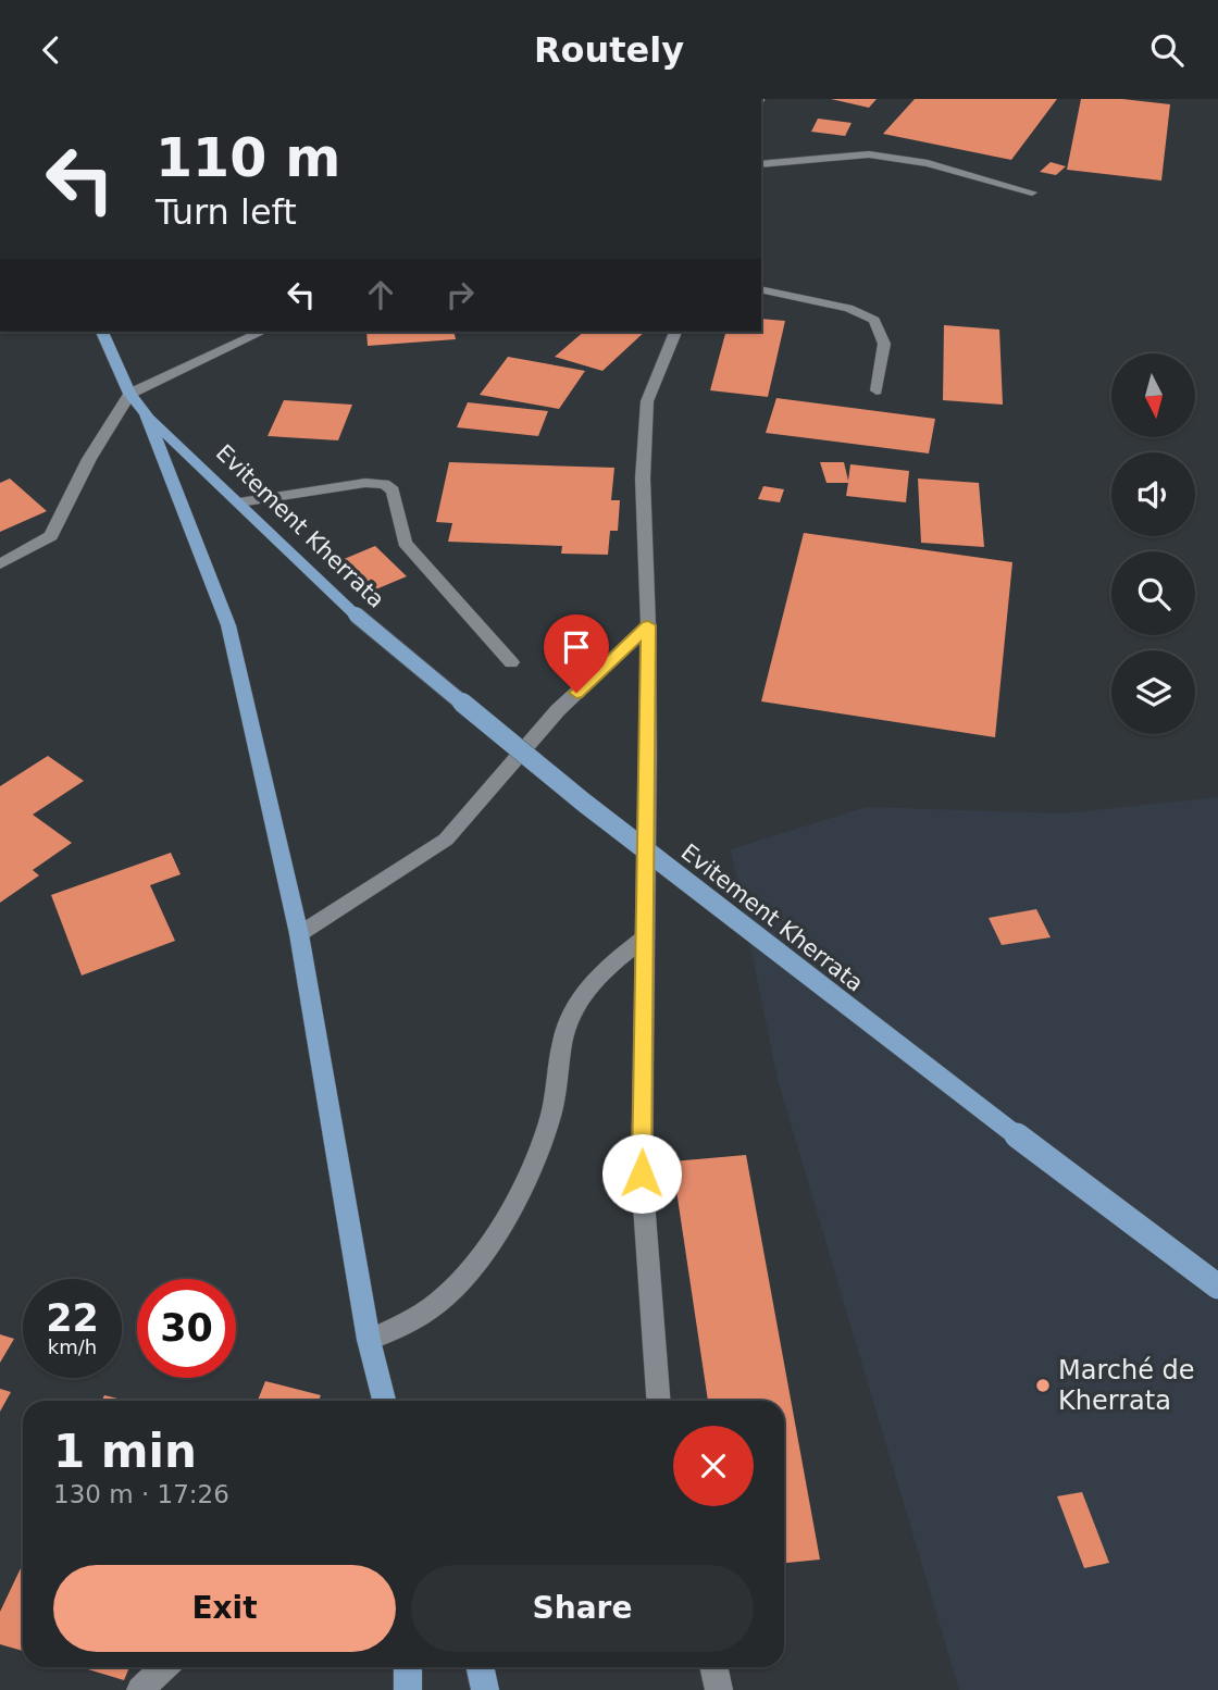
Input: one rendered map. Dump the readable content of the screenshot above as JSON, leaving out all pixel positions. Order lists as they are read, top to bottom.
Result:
{
  "streets": {
    "main road": ["Evitement Kherrata"]
  },
  "places": ["Marché de Kherrata"],
  "north": "bottom",
  "page": {
    "header": "Routely",
    "turn": ["110 m", "Turn left"],
    "speed": "22 km/h",
    "limit": "30",
    "heading": ["1 min", "130 m · 17:26"],
    "buttons": ["Exit", "Share"]
  }
}
